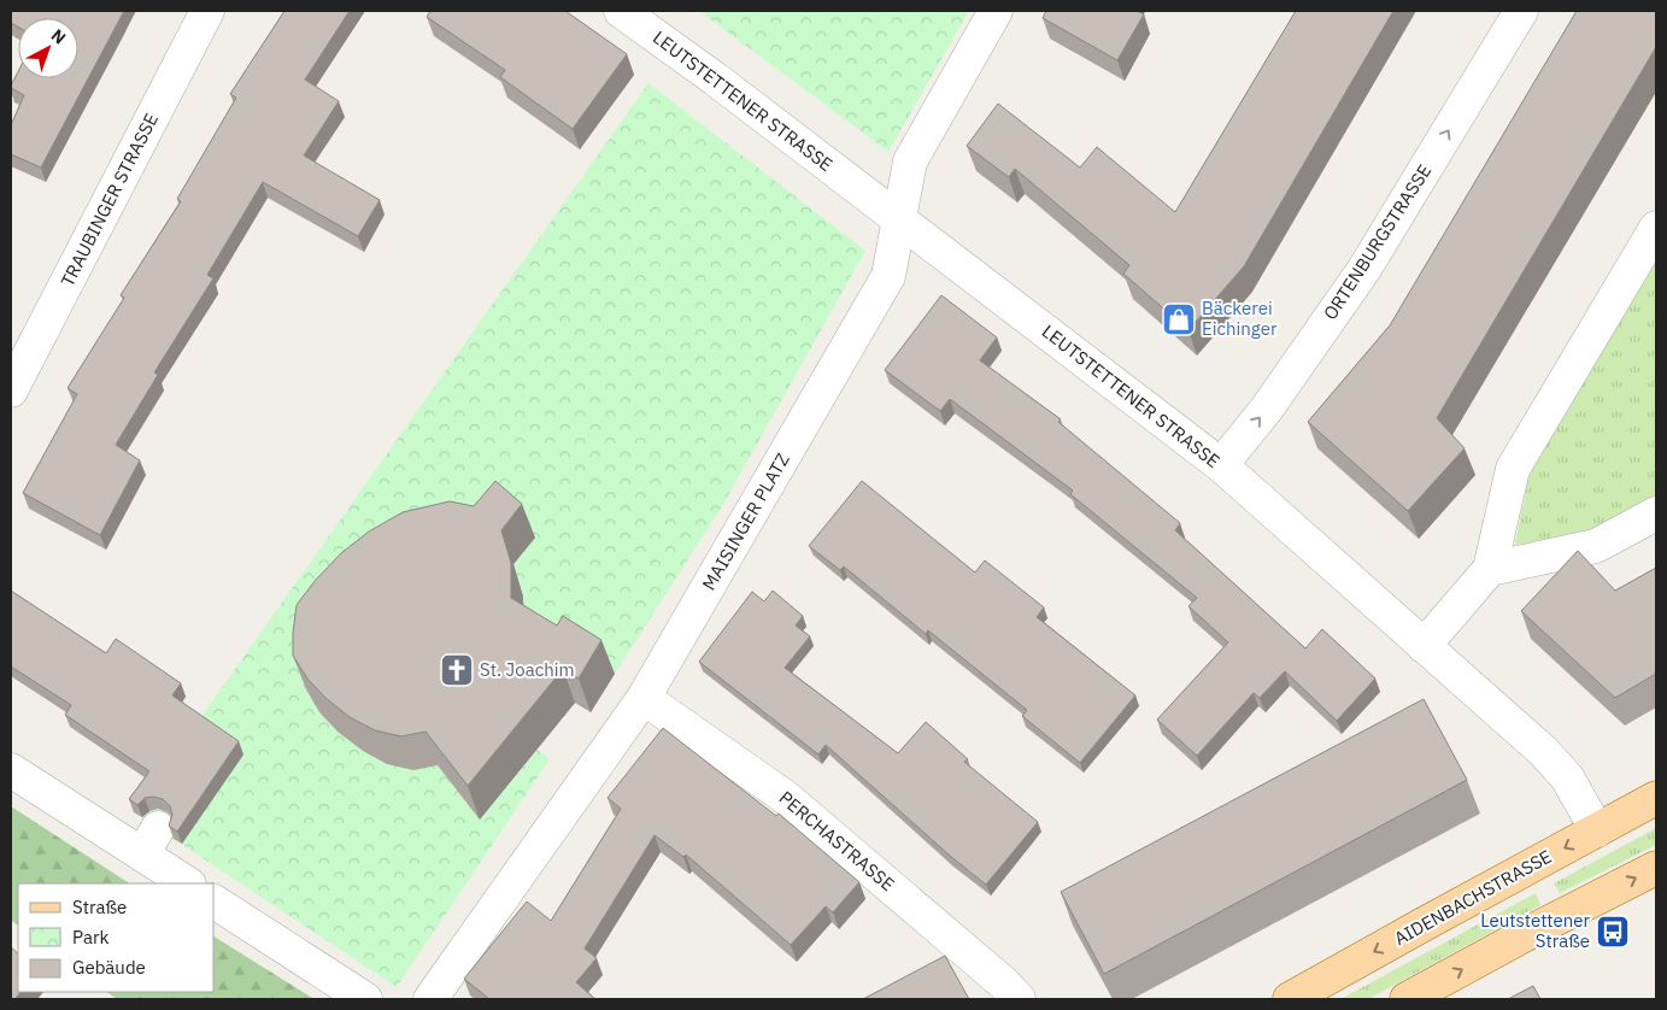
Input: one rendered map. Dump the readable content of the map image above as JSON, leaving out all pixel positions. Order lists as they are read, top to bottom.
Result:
{
  "streets": {
    "main road": ["AIDENBACHSTRASSE"],
    "street": [
      "LEUTSTETTENER STRASSE",
      "TRAUBINGER STRASSE",
      "ORTENBURGSTRASSE",
      "MAISINGER PLATZ",
      "PERCHASTRASSE"
    ]
  },
  "crossings": [
    ["LEUTSTETTENER STRASSE", "ORTENBURGSTRASSE"],
    ["LEUTSTETTENER STRASSE", "MAISINGER PLATZ"],
    ["LEUTSTETTENER STRASSE", "AIDENBACHSTRASSE"],
    ["MAISINGER PLATZ", "PERCHASTRASSE"]
  ],
  "places": {
    "shop": ["Bäckerei Eichinger"],
    "church": ["St. Joachim"],
    "bus stop": ["Leutstettener Straße"]
  },
  "legend": ["Straße", "Park", "Gebäude"],
  "north": "top right"
}
